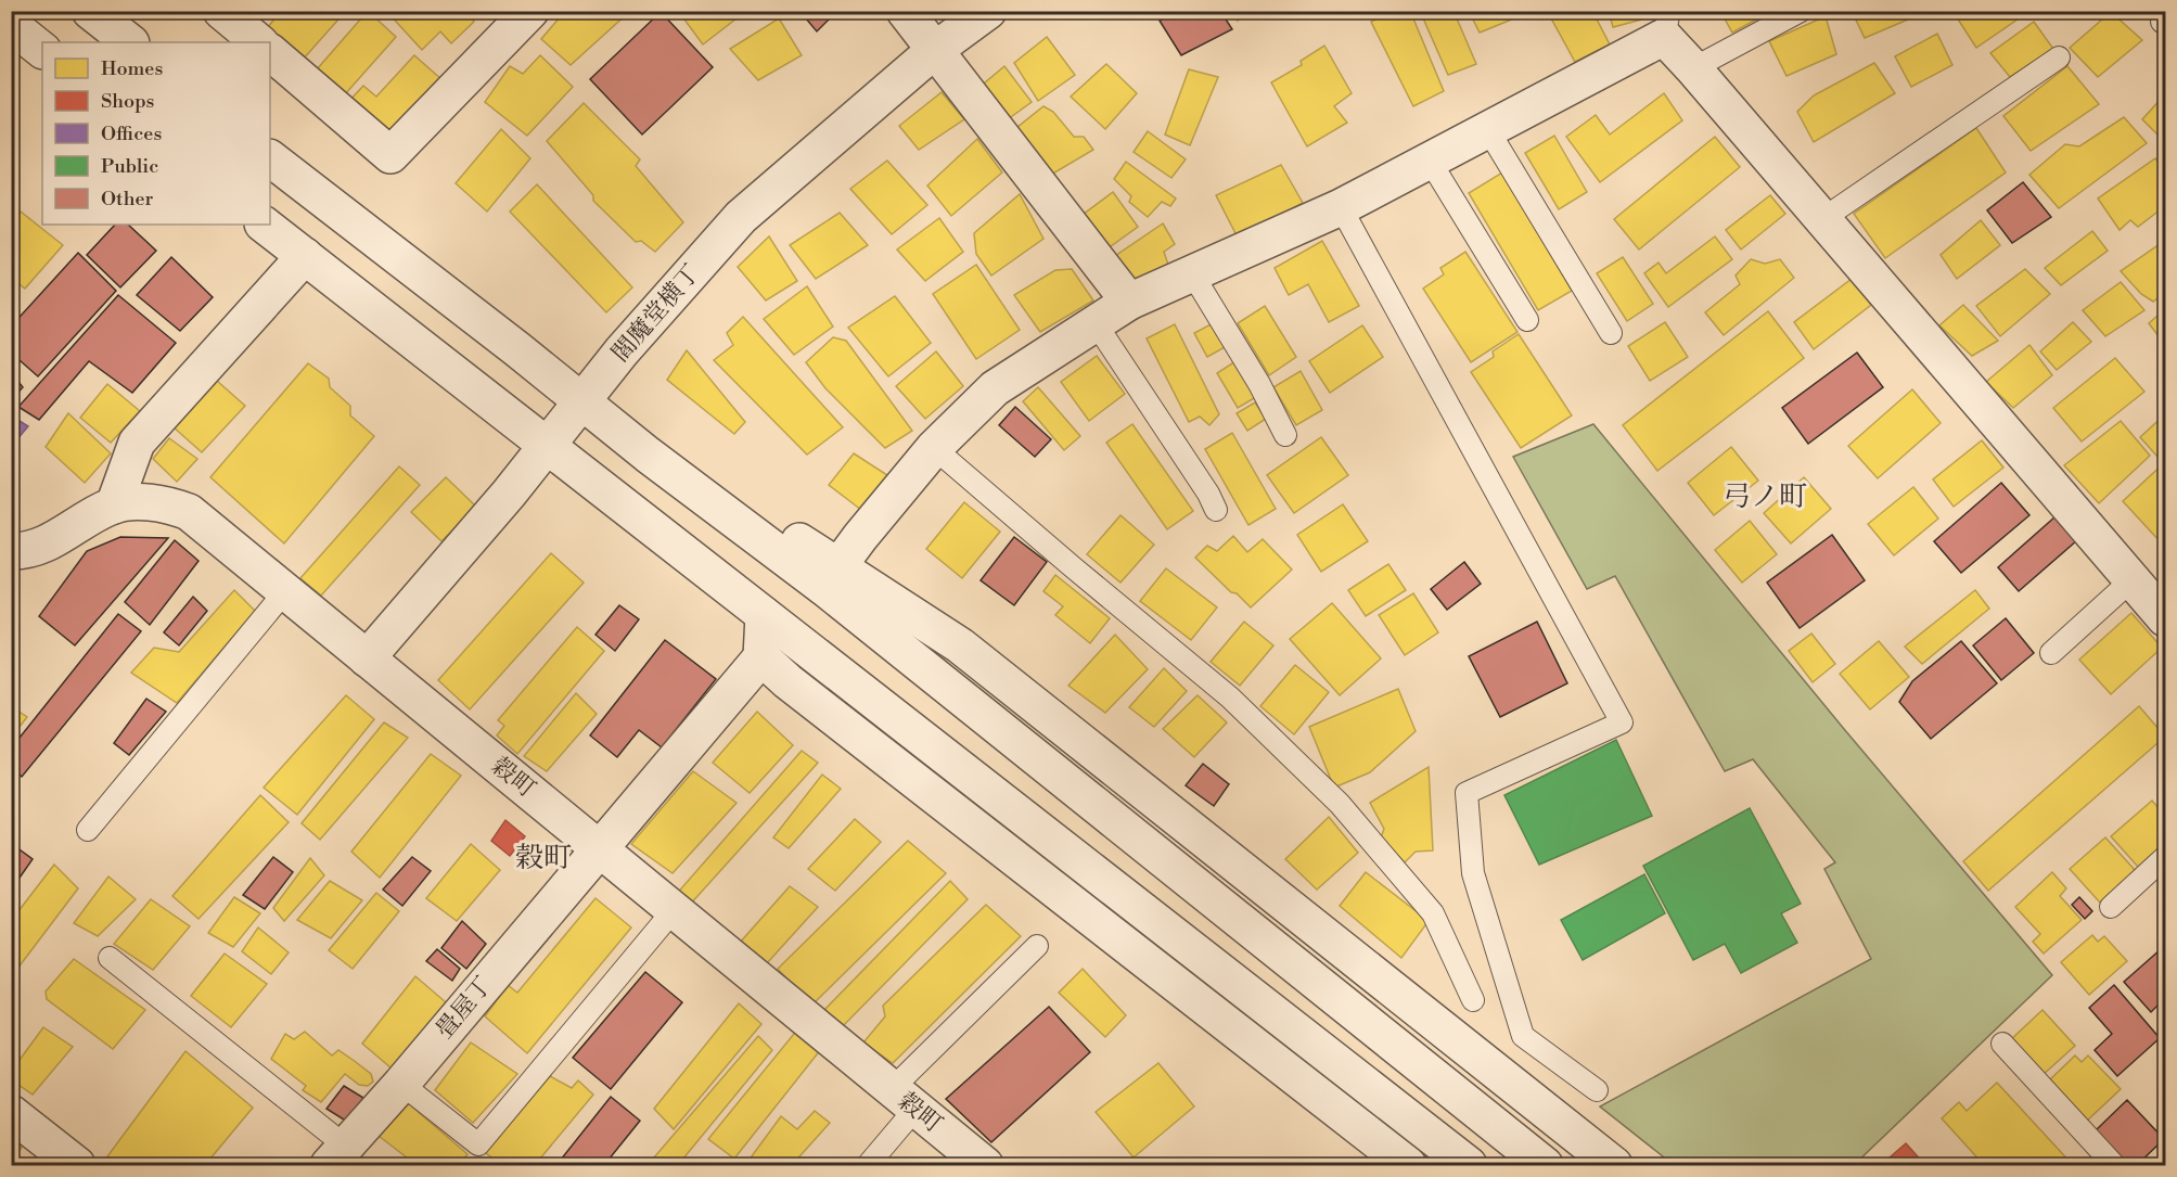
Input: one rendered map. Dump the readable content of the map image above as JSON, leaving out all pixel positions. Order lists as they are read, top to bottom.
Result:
{
  "streets": {
    "street": ["閻魔堂横丁", "穀町", "畳屋丁"]
  },
  "crossings": [
    ["閻魔堂横丁", "穀町"],
    ["穀町", "畳屋丁"]
  ],
  "districts": ["弓ノ町", "穀町"],
  "legend": [
    "Homes",
    "Shops",
    "Offices",
    "Public",
    "Other"
  ]
}
